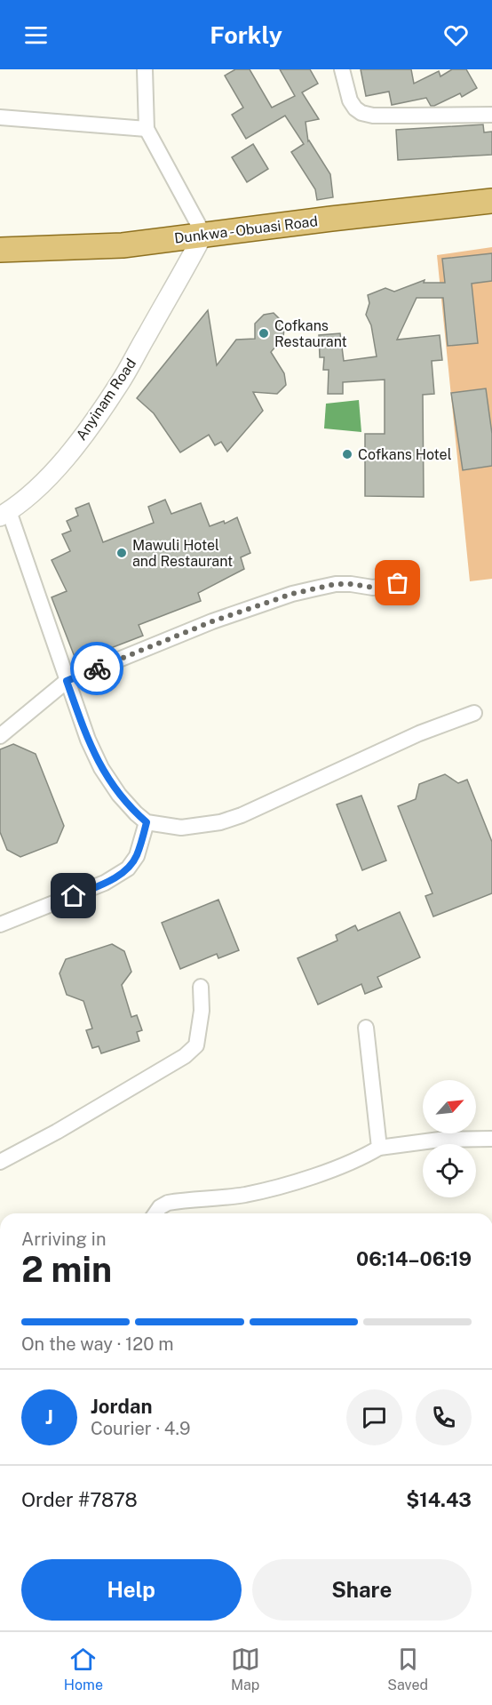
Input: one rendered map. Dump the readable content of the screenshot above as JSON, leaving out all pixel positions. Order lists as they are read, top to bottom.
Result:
{
  "streets": {
    "main road": ["Dunkwa - Obuasi Road"],
    "street": ["Anyinam Road"]
  },
  "crossings": [
    ["Dunkwa - Obuasi Road", "Anyinam Road"]
  ],
  "places": ["Cofkans Restaurant", "Cofkans Hotel", "Mawuli Hotel and Restaurant"],
  "north": "top right",
  "page": {
    "header": "Forkly",
    "heading": ["2 min", "Arriving in", "06:14–06:19"],
    "panel": [
      "Jordan",
      "Courier · 4.9",
      "Order #7878",
      "$14.43"
    ],
    "bar": "On the way · 120 m",
    "round": "J",
    "buttons": ["Help", "Share"],
    "tabs": ["Home", "Map", "Saved"]
  }
}
